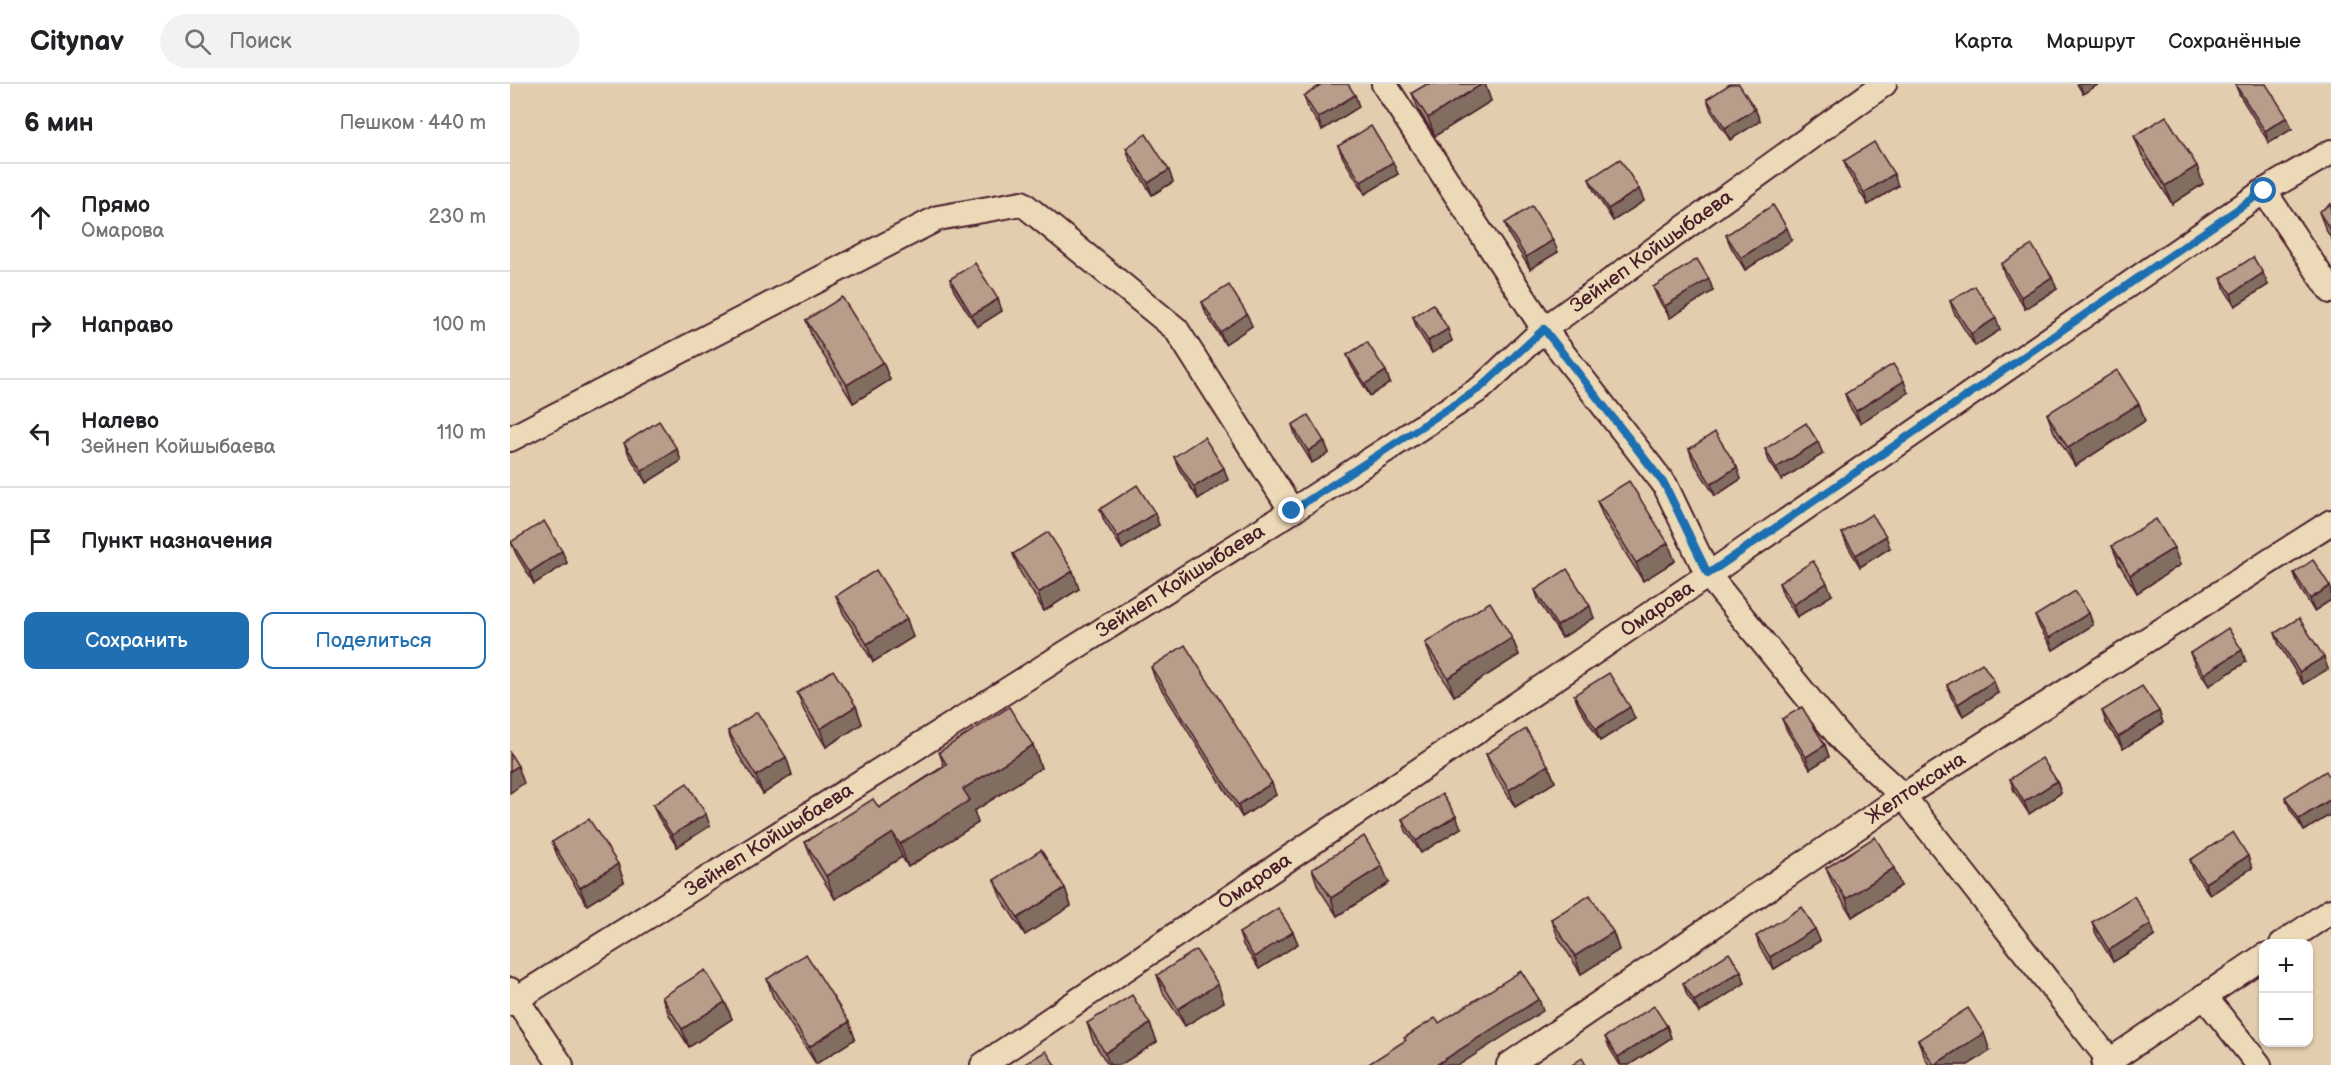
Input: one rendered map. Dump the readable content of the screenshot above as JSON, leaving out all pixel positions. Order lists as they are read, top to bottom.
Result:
{
  "streets": {
    "street": ["Зейнеп Койшыбаева", "Омарова", "Желтоксана"]
  },
  "page": {
    "header": "Citynav",
    "search": "Поиск",
    "nav": ["Карта", "Маршрут", "Сохранённые"],
    "heading": ["6 мин", "Пешком · 440 m"],
    "list": [
      ["Прямо", "Омарова", "230 m"],
      ["Направо", "100 m"],
      ["Налево", "Зейнеп Койшыбаева", "110 m"],
      "Пункт назначения"
    ],
    "buttons": ["Сохранить", "Поделиться"],
    "map_buttons": ["+", "−"]
  }
}
